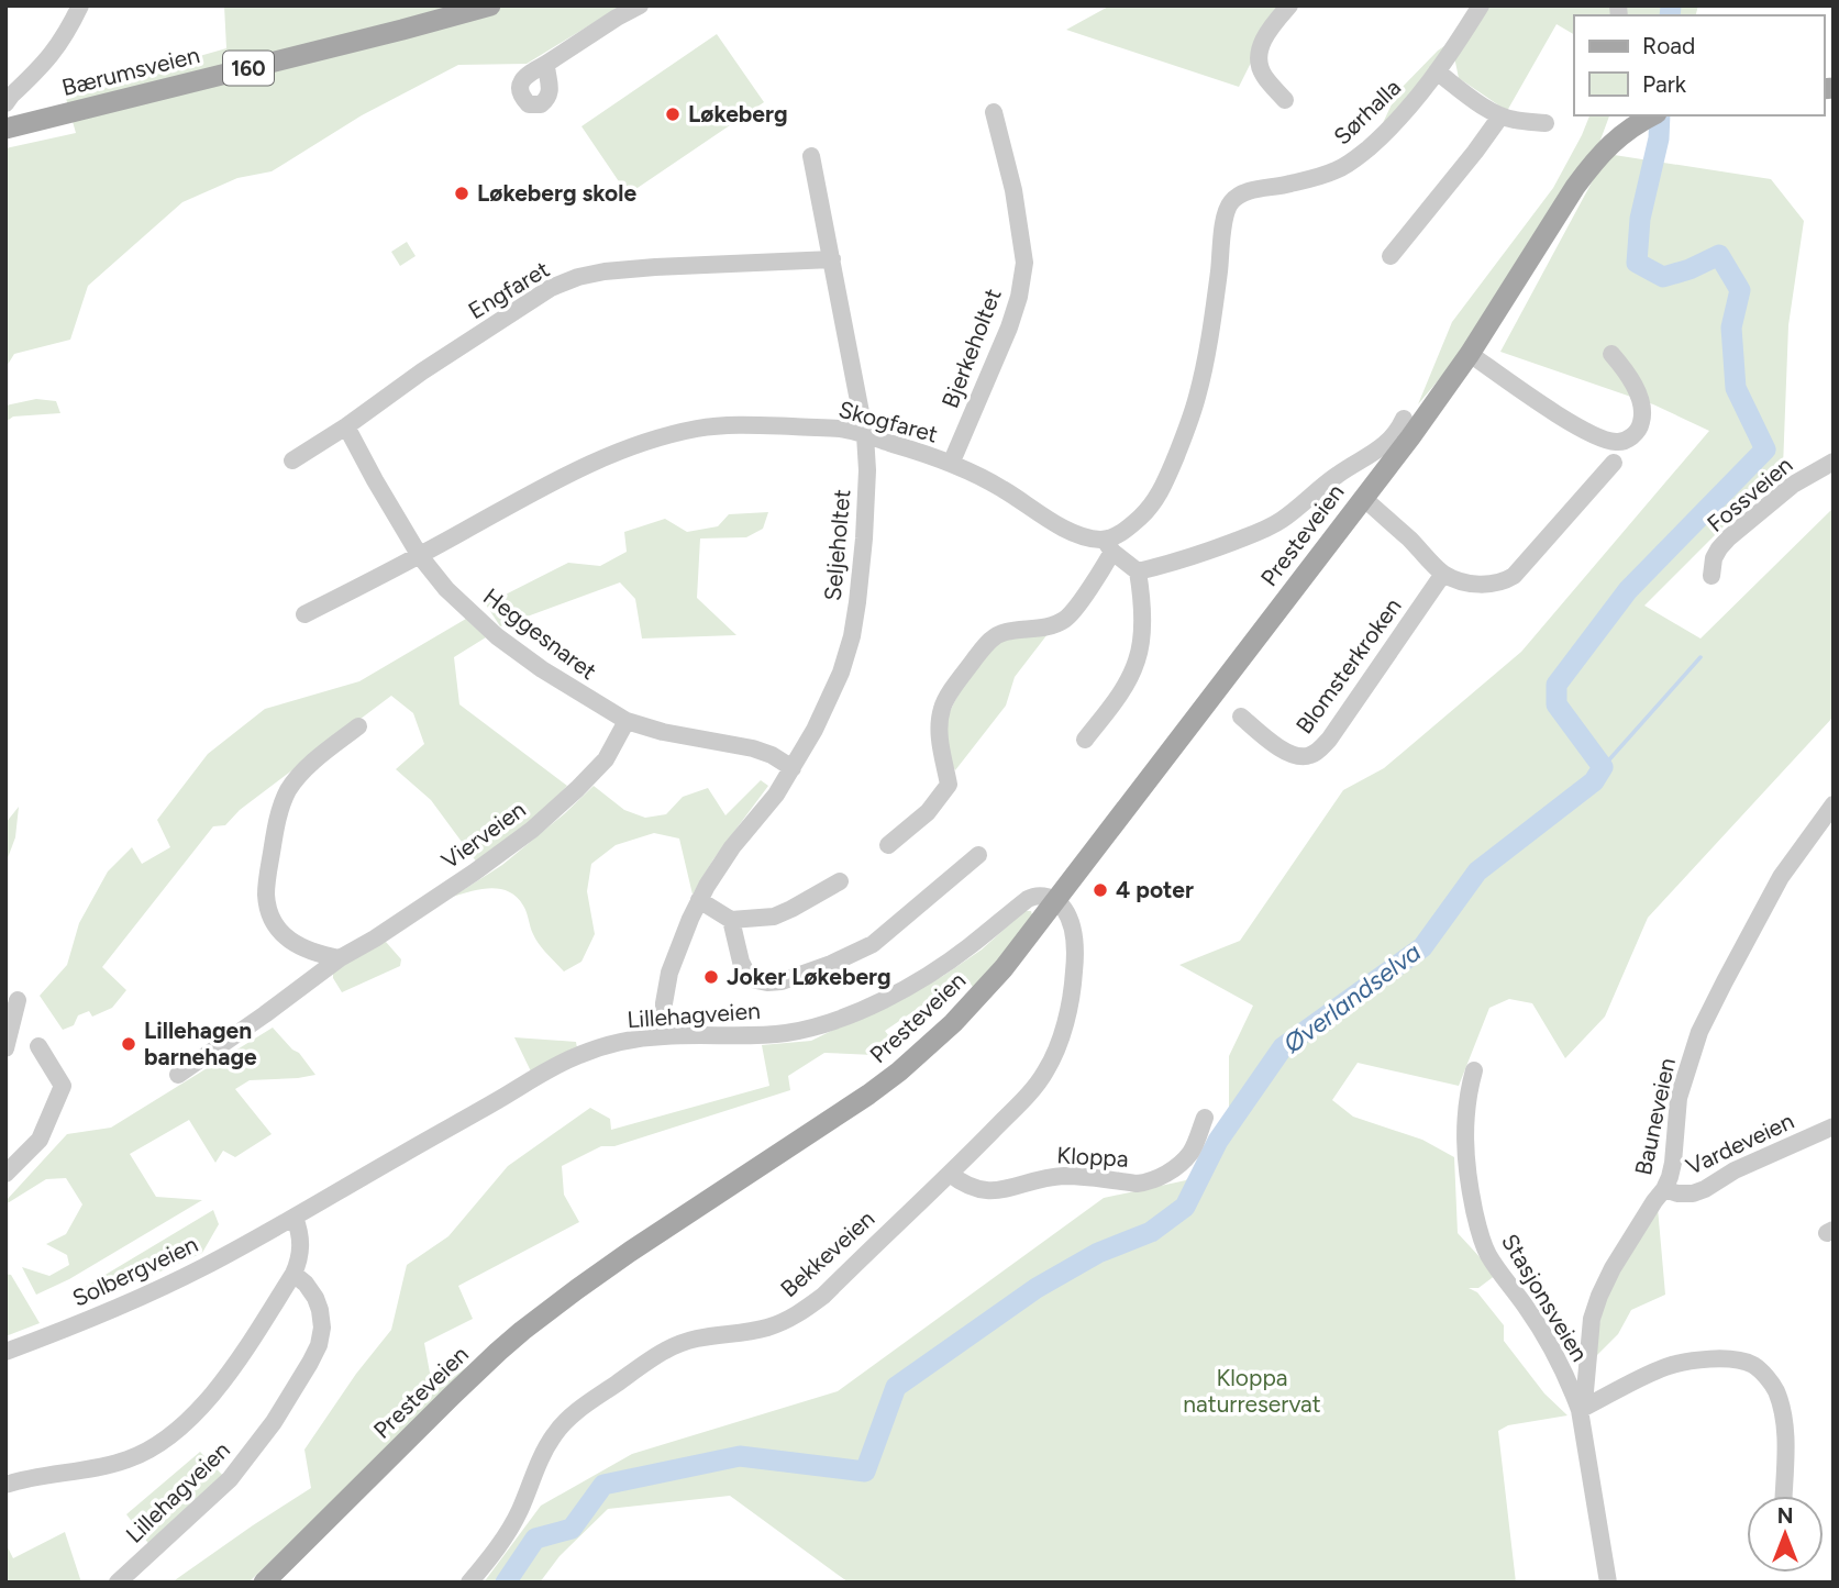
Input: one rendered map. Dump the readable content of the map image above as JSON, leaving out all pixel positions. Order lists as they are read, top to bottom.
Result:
{
  "streets": {
    "main road": ["160", "Bærumsveien", "Presteveien"],
    "street": [
      "Sørhalla",
      "Engfaret",
      "Bjerkeholtet",
      "Skogfaret",
      "Fossveien",
      "Seljeholtet",
      "Heggesnaret",
      "Blomsterkroken",
      "Vierveien",
      "Lillehagveien",
      "Bauneveien",
      "Vardeveien",
      "Kloppa",
      "Bekkeveien",
      "Solbergveien",
      "Stasjonsveien"
    ]
  },
  "crossings": [
    ["Sørhalla", "Skogfaret"],
    ["Engfaret", "Seljeholtet"],
    ["Engfaret", "Heggesnaret"],
    ["Bjerkeholtet", "Skogfaret"],
    ["Skogfaret", "Seljeholtet"],
    ["Skogfaret", "Heggesnaret"],
    ["Presteveien", "Lillehagveien"],
    ["Presteveien", "Bekkeveien"],
    ["Seljeholtet", "Heggesnaret"],
    ["Seljeholtet", "Lillehagveien"],
    ["Heggesnaret", "Vierveien"],
    ["Lillehagveien", "Bekkeveien"],
    ["Lillehagveien", "Solbergveien"],
    ["Bauneveien", "Vardeveien"],
    ["Bauneveien", "Stasjonsveien"],
    ["Kloppa", "Bekkeveien"]
  ],
  "water": ["Øverlandselva"],
  "parks": ["Kloppa naturreservat"],
  "places": [
    "Løkeberg",
    "Løkeberg skole",
    "4 poter",
    "Joker Løkeberg",
    "Lillehagen barnehage"
  ],
  "legend": ["Road", "Park"],
  "north": "top"
}
